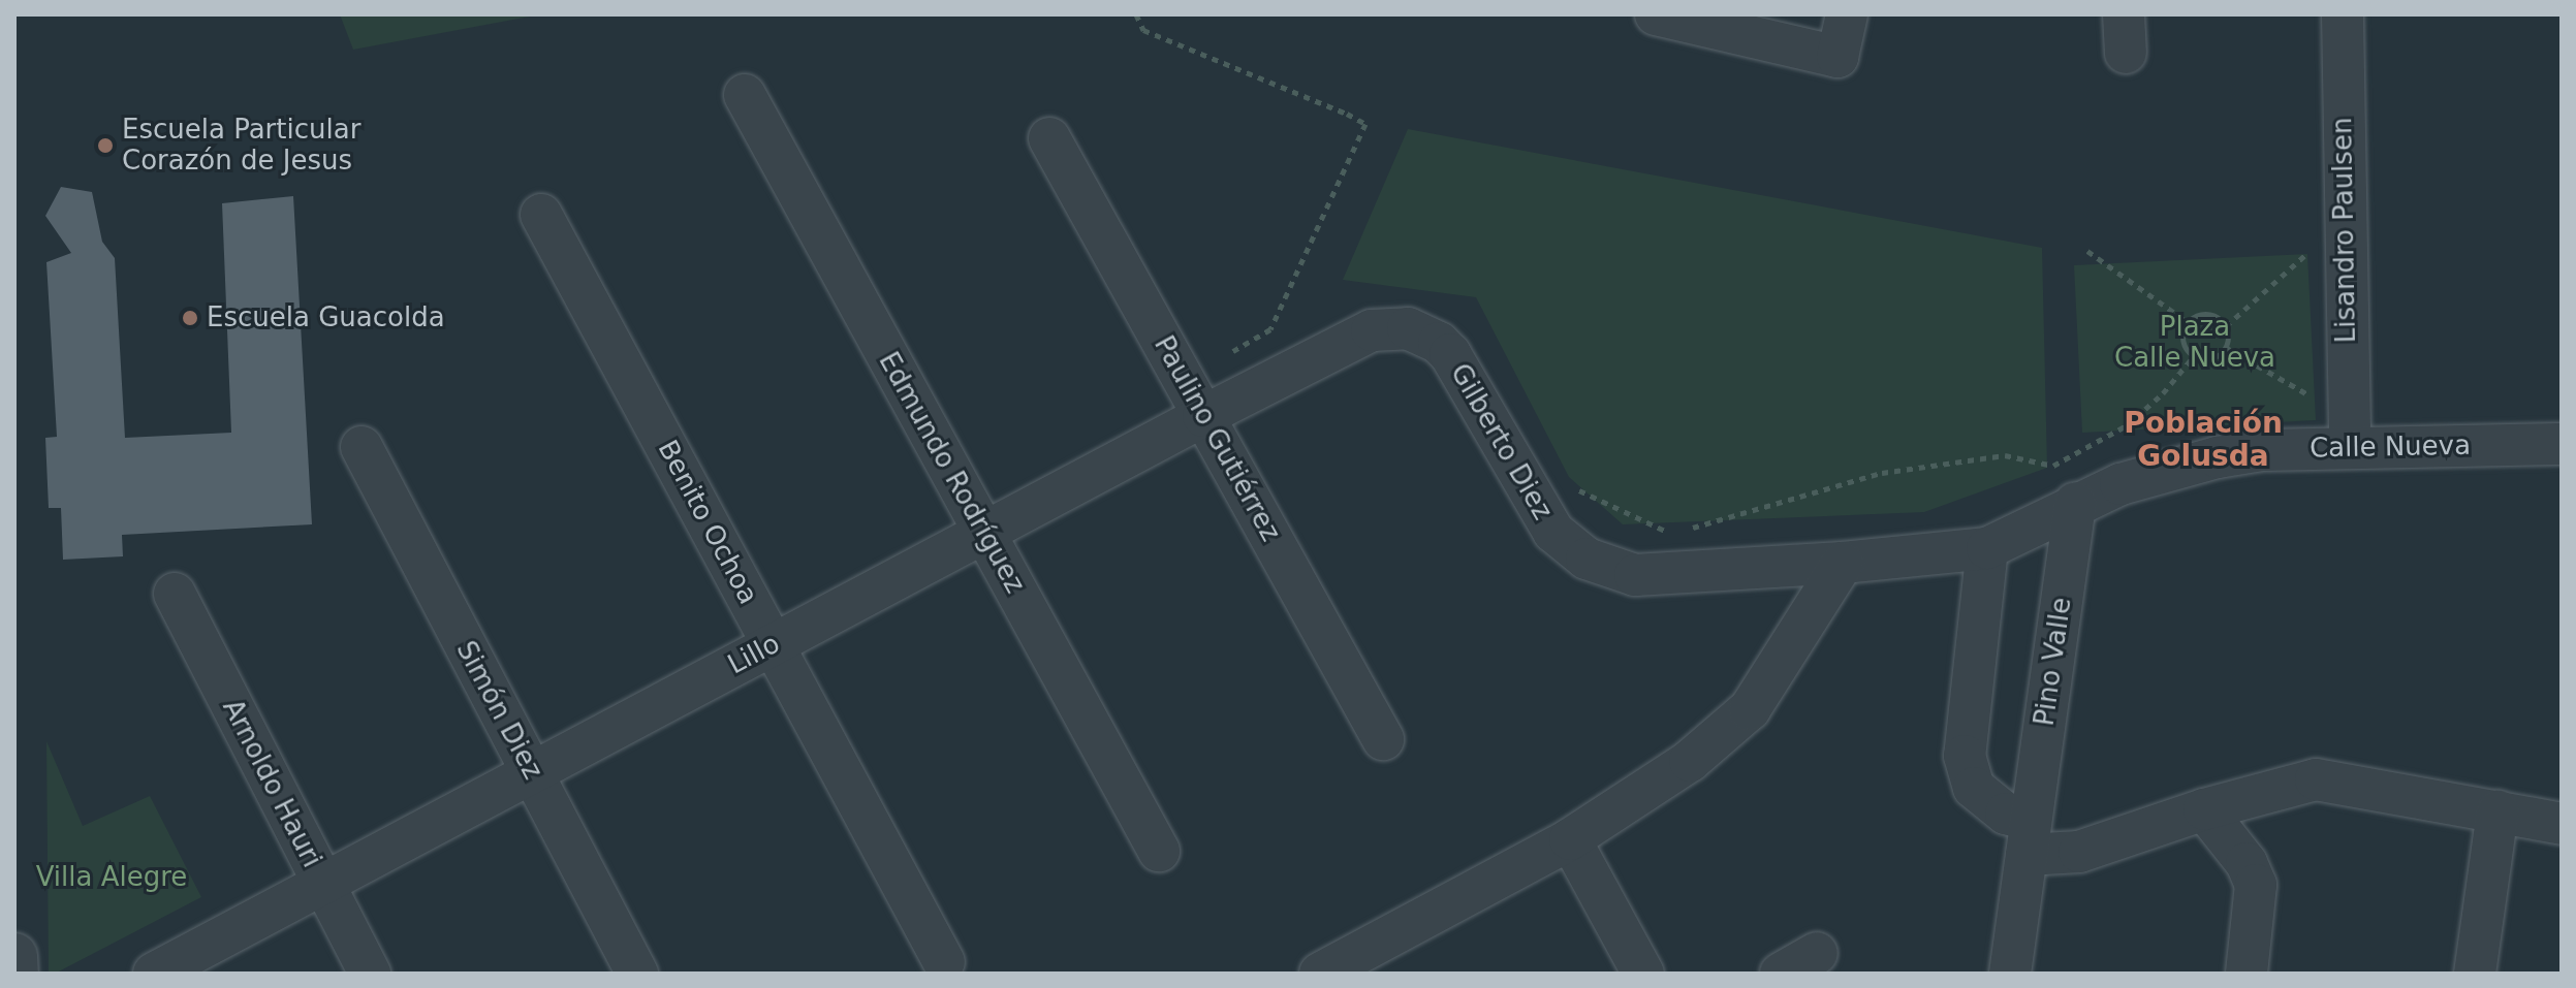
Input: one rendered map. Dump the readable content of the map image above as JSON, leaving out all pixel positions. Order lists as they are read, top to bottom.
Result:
{
  "streets": {
    "street": [
      "Lisandro Paulsen",
      "Paulino Gutiérrez",
      "Gilberto Diez",
      "Calle Nueva",
      "Edmundo Rodríguez",
      "Benito Ochoa",
      "Lillo",
      "Pino Valle",
      "Simón Diez",
      "Arnoldo Hauri"
    ]
  },
  "crossings": [
    ["Lisandro Paulsen", "Calle Nueva"],
    ["Paulino Gutiérrez", "Lillo"],
    ["Gilberto Diez", "Calle Nueva"],
    ["Gilberto Diez", "Lillo"],
    ["Calle Nueva", "Pino Valle"],
    ["Edmundo Rodríguez", "Lillo"],
    ["Benito Ochoa", "Lillo"],
    ["Lillo", "Simón Diez"],
    ["Lillo", "Arnoldo Hauri"]
  ],
  "districts": ["Población Golusda"],
  "parks": ["Plaza Calle Nueva", "Villa Alegre"],
  "places": ["Escuela Particular Corazón de Jesus", "Escuela Guacolda"]
}
